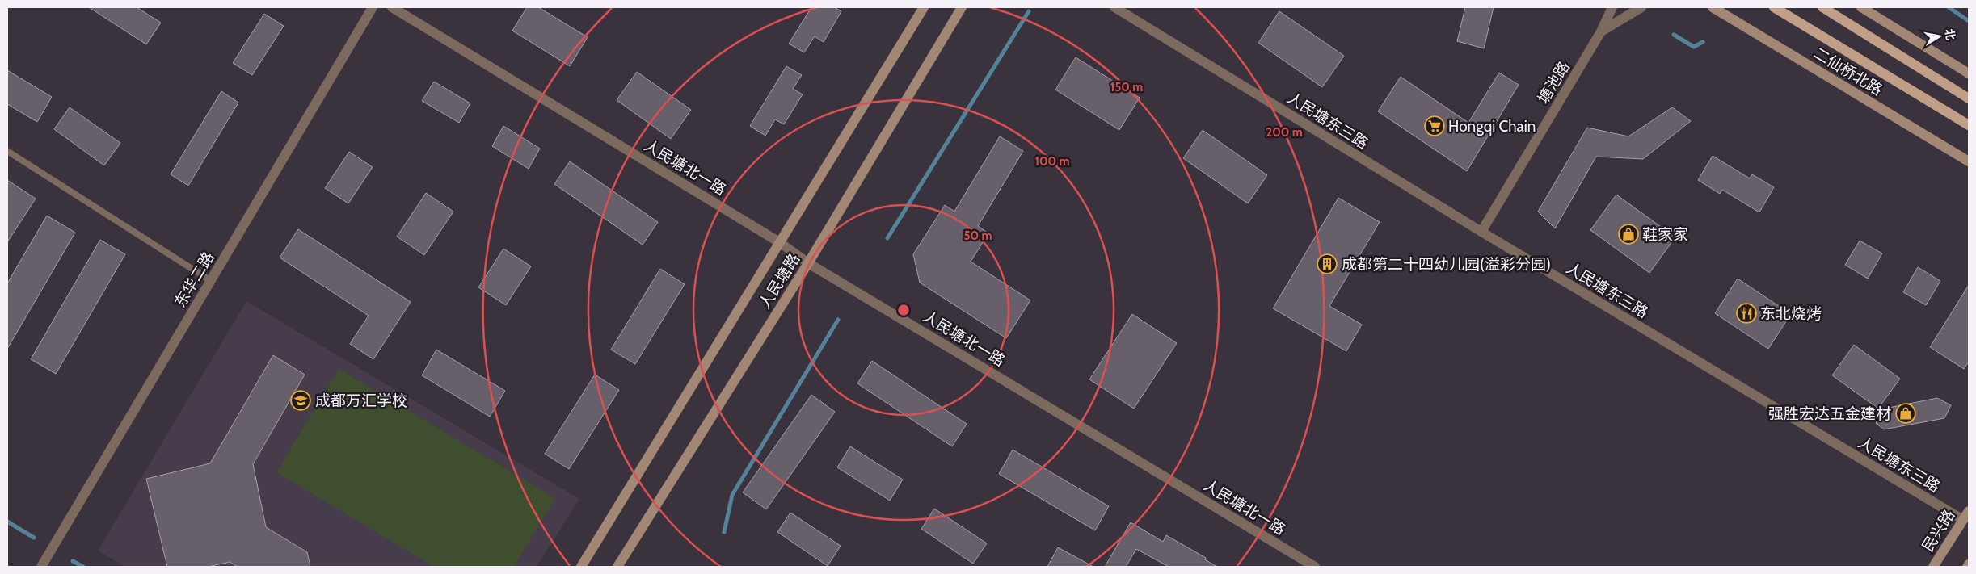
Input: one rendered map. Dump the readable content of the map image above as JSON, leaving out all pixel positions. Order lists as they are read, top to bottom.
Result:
{
  "streets": {
    "main road": ["二仙桥北路", "人民塘路", "民兴路"],
    "street": [
      "塘池路",
      "人民塘东三路",
      "人民塘北一路",
      "东华二路"
    ]
  },
  "crossings": [
    ["塘池路", "人民塘东三路"],
    ["人民塘东三路", "民兴路"],
    ["人民塘北一路", "人民塘路"]
  ],
  "places": {
    "supermarket": ["Hongqi Chain"],
    "shop": ["鞋家家", "强胜宏达五金建材"],
    "building": ["成都第二十四幼儿园(溢彩分园)"],
    "restaurant": ["东北烧烤"],
    "school or university": ["成都万汇学校"]
  },
  "north": "right",
  "rings": [
    "150 m",
    "200 m",
    "100 m",
    "50 m"
  ]
}
